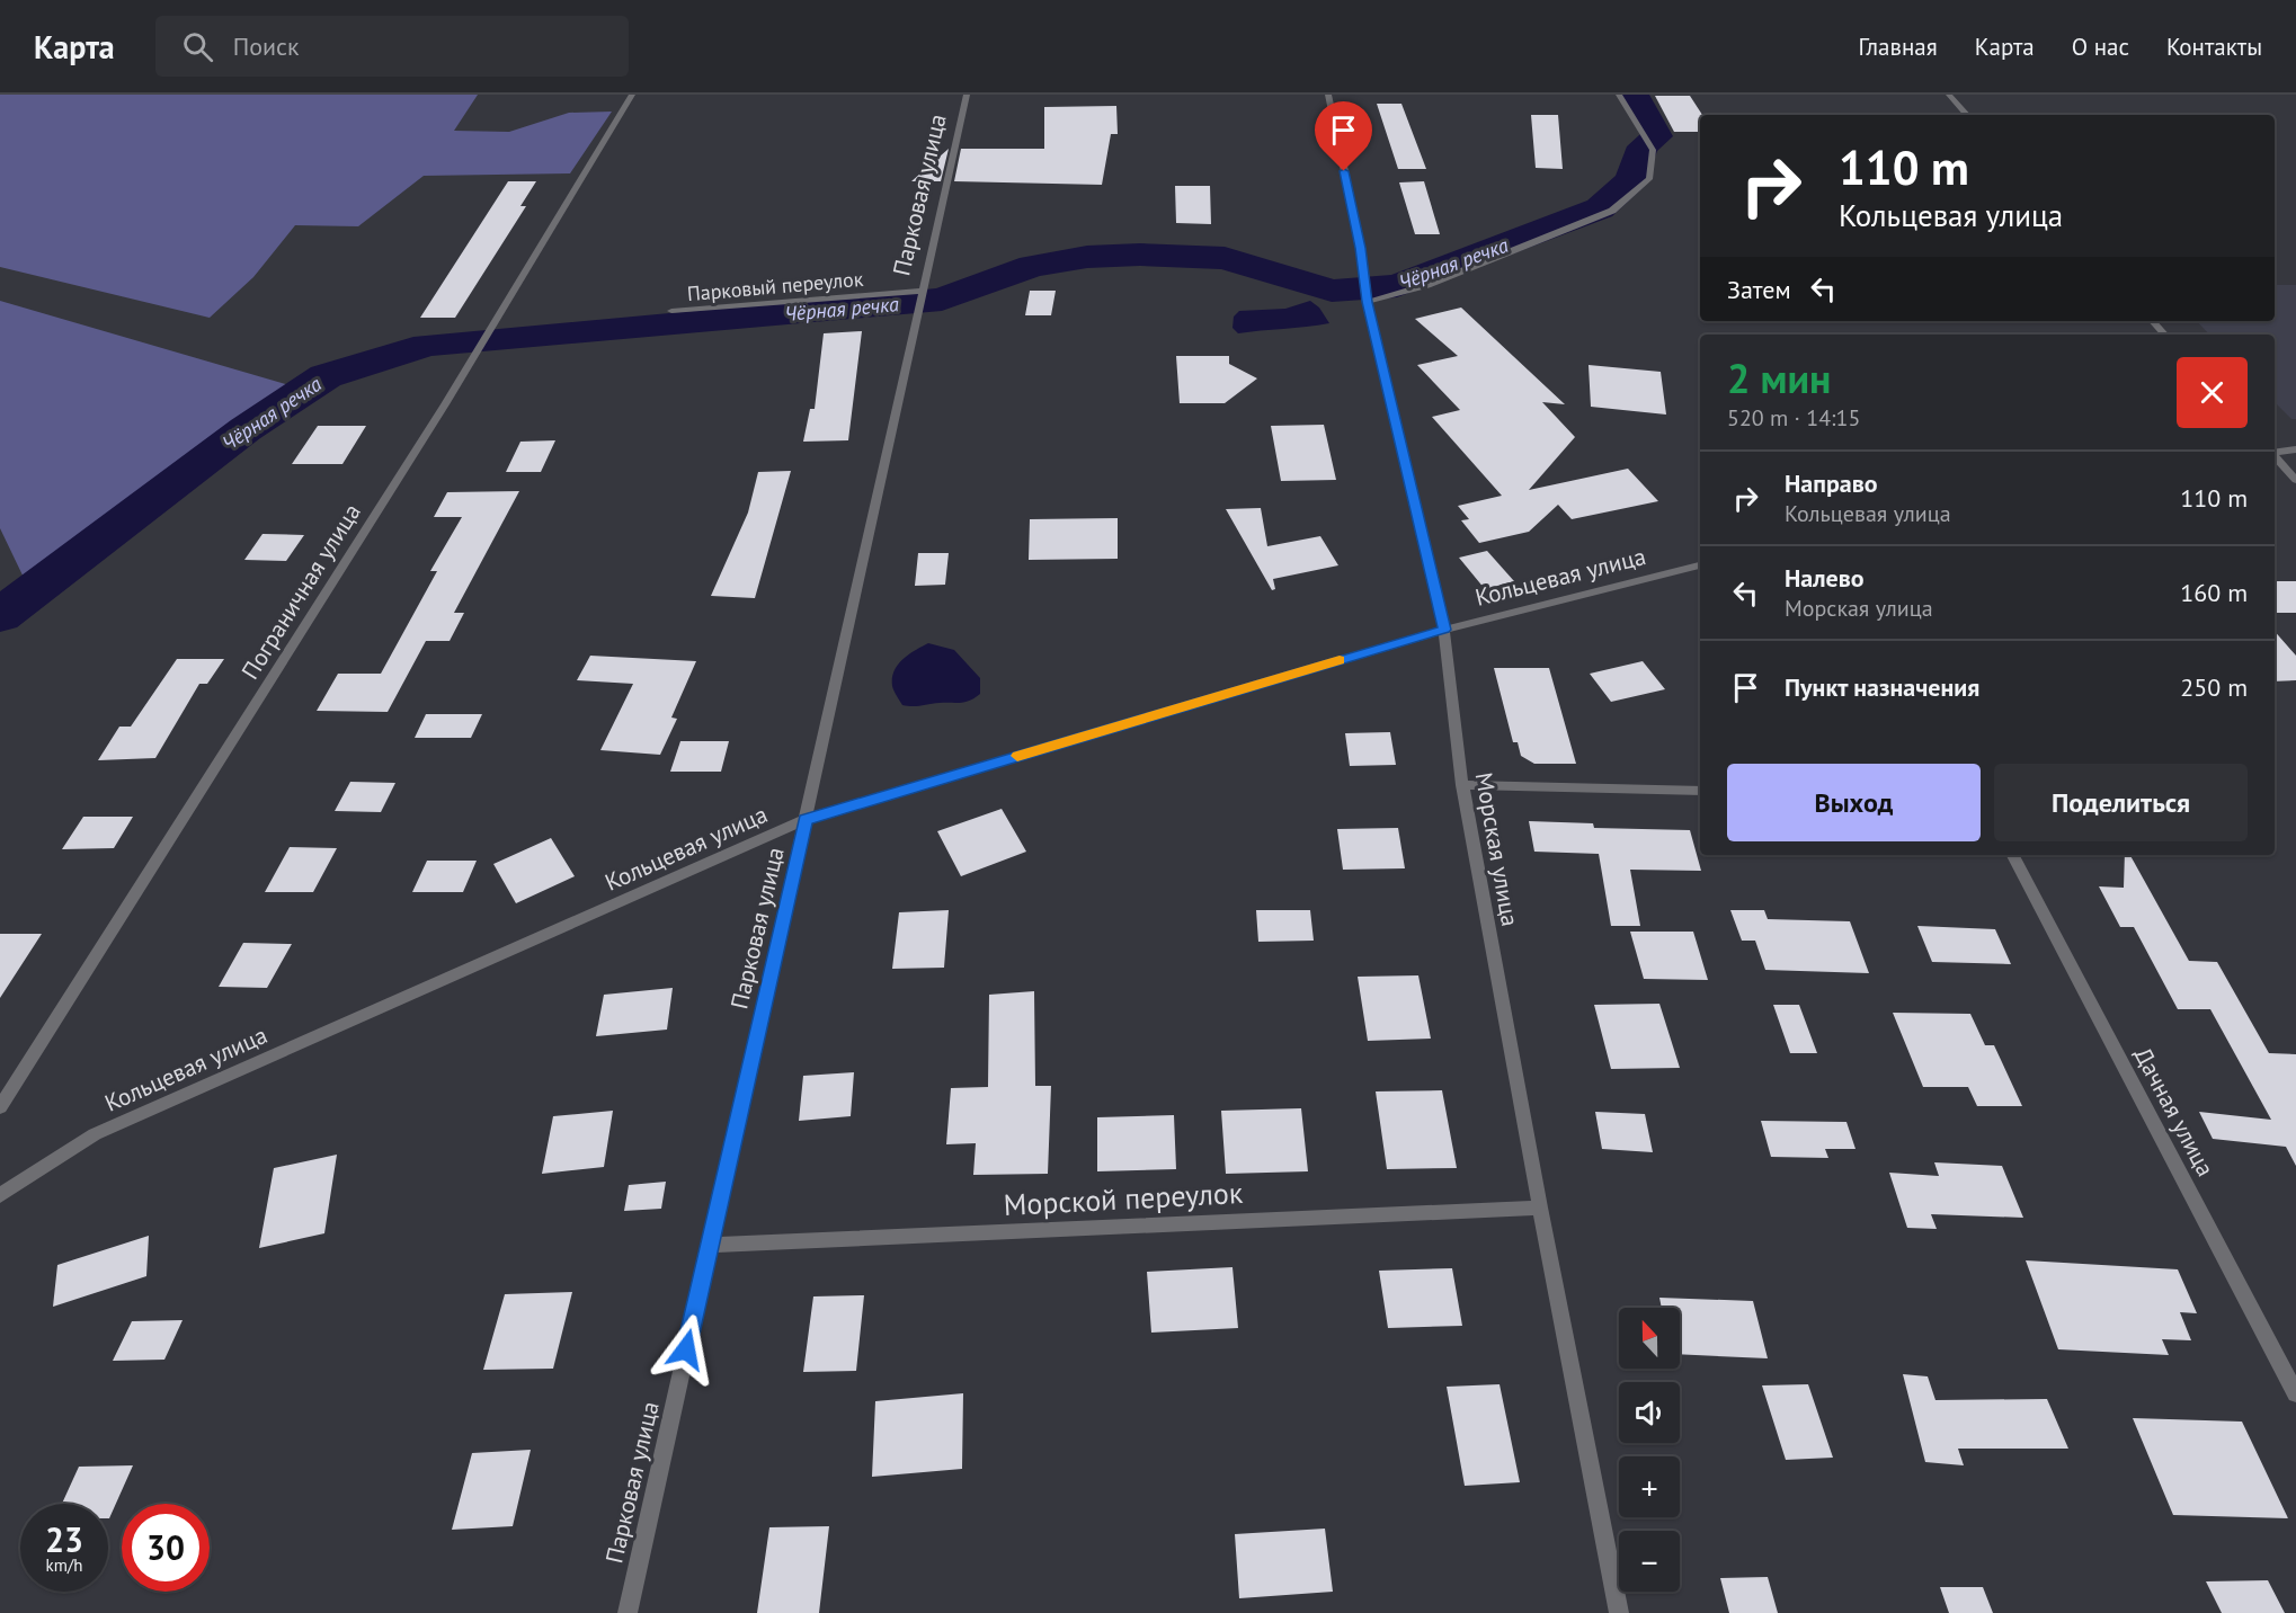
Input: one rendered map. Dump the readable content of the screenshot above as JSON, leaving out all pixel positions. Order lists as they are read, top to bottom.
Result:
{
  "streets": {
    "street": [
      "Парковая улица",
      "Парковый переулок",
      "Кольцевая улица",
      "Пограничная улица",
      "Морская улица",
      "Дачная улица",
      "Морской переулок"
    ]
  },
  "crossings": [
    ["Парковая улица", "Парковый переулок"],
    ["Парковая улица", "Кольцевая улица"],
    ["Парковая улица", "Морской переулок"],
    ["Кольцевая улица", "Морская улица"],
    ["Морская улица", "Морской переулок"]
  ],
  "water": ["Чёрная речка"],
  "north": "top",
  "page": {
    "header": "Карта",
    "search": "Поиск",
    "nav": [
      "Главная",
      "Карта",
      "О нас",
      "Контакты"
    ],
    "turn": ["110 m", "Кольцевая улица"],
    "then": "Затем",
    "heading": ["2 мин", "520 m · 14:15"],
    "list": [
      {
        "name": "Направо",
        "note": "Кольцевая улица",
        "value": "110 m"
      },
      {
        "name": "Налево",
        "note": "Морская улица",
        "value": "160 m"
      },
      {
        "name": "Пункт назначения",
        "value": "250 m"
      }
    ],
    "buttons": ["Выход", "Поделиться"],
    "map_buttons": ["+", "−"],
    "speed": "23 km/h",
    "limit": "30"
  }
}
